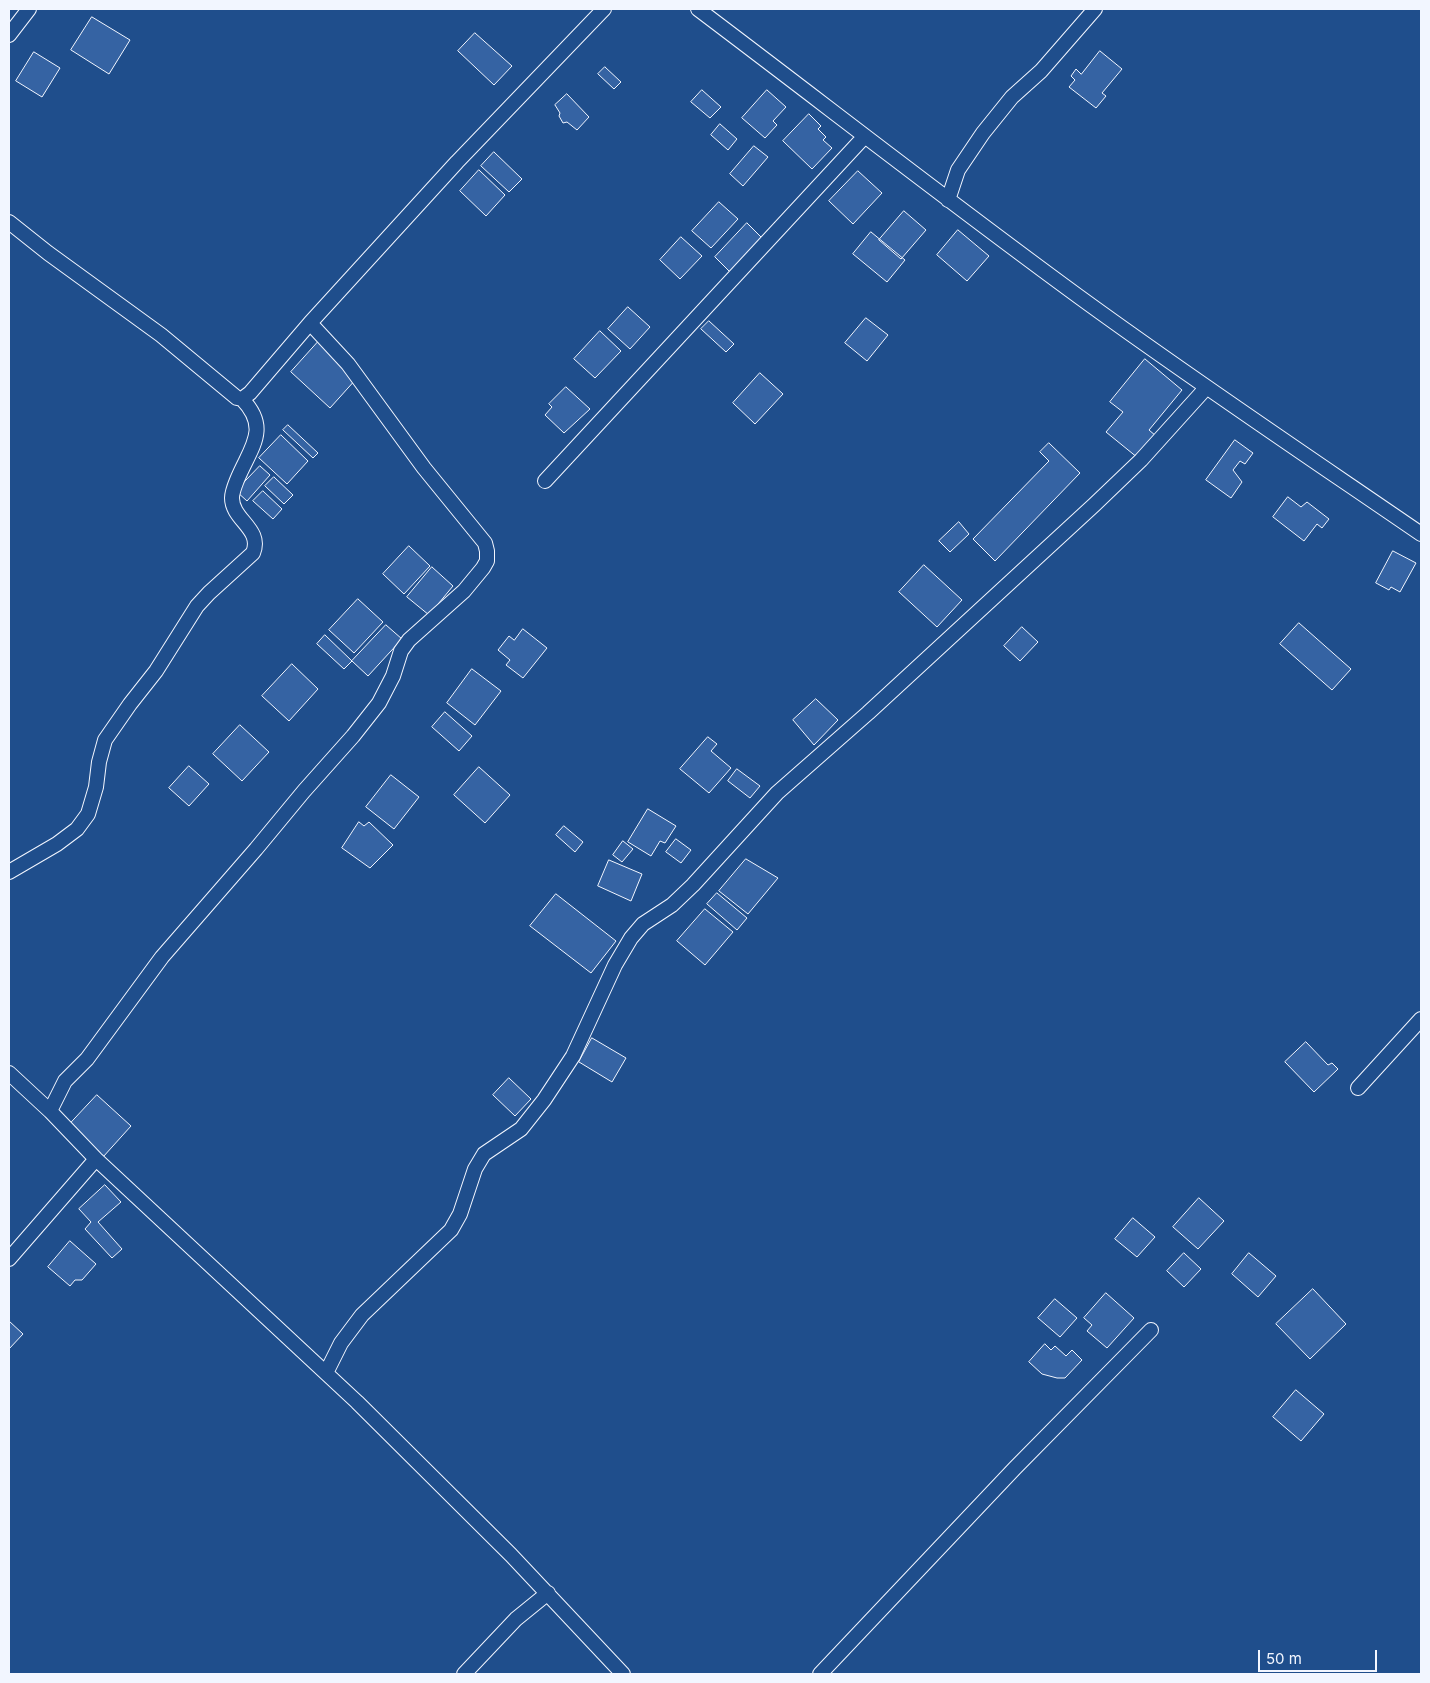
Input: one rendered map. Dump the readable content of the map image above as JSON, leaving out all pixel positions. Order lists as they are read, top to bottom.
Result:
{
  "scale_bar": "50 m"
}
